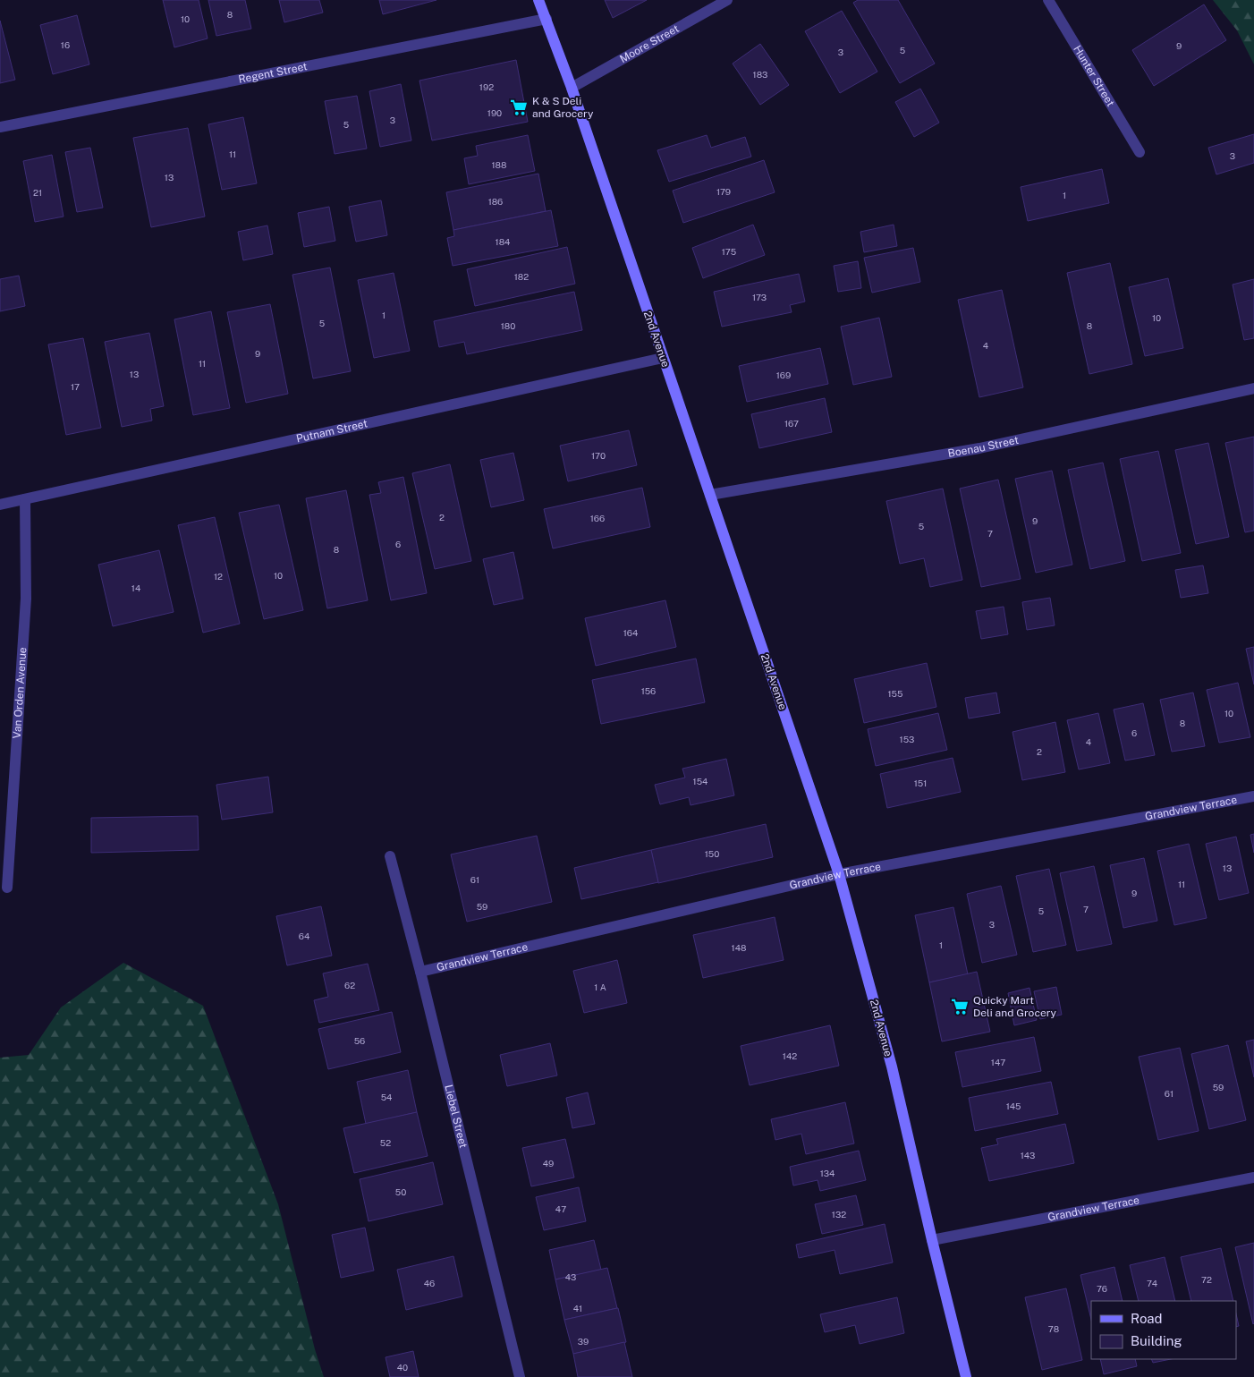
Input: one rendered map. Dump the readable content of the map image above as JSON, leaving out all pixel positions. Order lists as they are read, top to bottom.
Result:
{
  "streets": {
    "street": [
      "Moore Street",
      "Regent Street",
      "Hunter Street",
      "2nd Avenue",
      "Putnam Street",
      "Boenau Street",
      "Van Orden Avenue",
      "Grandview Terrace",
      "Liebel Street"
    ]
  },
  "crossings": [
    ["Moore Street", "2nd Avenue"],
    ["Regent Street", "2nd Avenue"],
    ["2nd Avenue", "Putnam Street"],
    ["2nd Avenue", "Boenau Street"],
    ["2nd Avenue", "Grandview Terrace"],
    ["Putnam Street", "Van Orden Avenue"],
    ["Grandview Terrace", "Liebel Street"]
  ],
  "places": {
    "supermarket": ["K & S Deli and Grocery", "Quicky Mart Deli and Grocery"]
  },
  "house_numbers": [
    "8",
    "10",
    "16",
    "9",
    "5",
    "3",
    "183",
    "192",
    "190",
    "3",
    "5",
    "11",
    "3",
    "188",
    "13",
    "179",
    "21",
    "1",
    "186",
    "184",
    "175",
    "182",
    "173",
    "1",
    "10",
    "5",
    "180",
    "8",
    "4",
    "9",
    "11",
    "13",
    "169",
    "17",
    "167",
    "170",
    "2",
    "166",
    "9",
    "5",
    "7",
    "6",
    "8",
    "10",
    "12",
    "14",
    "164",
    "156",
    "155",
    "10",
    "8",
    "6",
    "153",
    "4",
    "2",
    "154",
    "151",
    "150",
    "13",
    "61",
    "11",
    "9",
    "59",
    "7",
    "5",
    "3",
    "64",
    "1",
    "148",
    "62",
    "1 A",
    "56",
    "142",
    "147",
    "59",
    "61",
    "54",
    "145",
    "52",
    "143",
    "49",
    "134",
    "50",
    "47",
    "132",
    "43",
    "72",
    "46",
    "74",
    "76",
    "41",
    "78",
    "39",
    "40"
  ],
  "legend": ["Road", "Building"]
}
